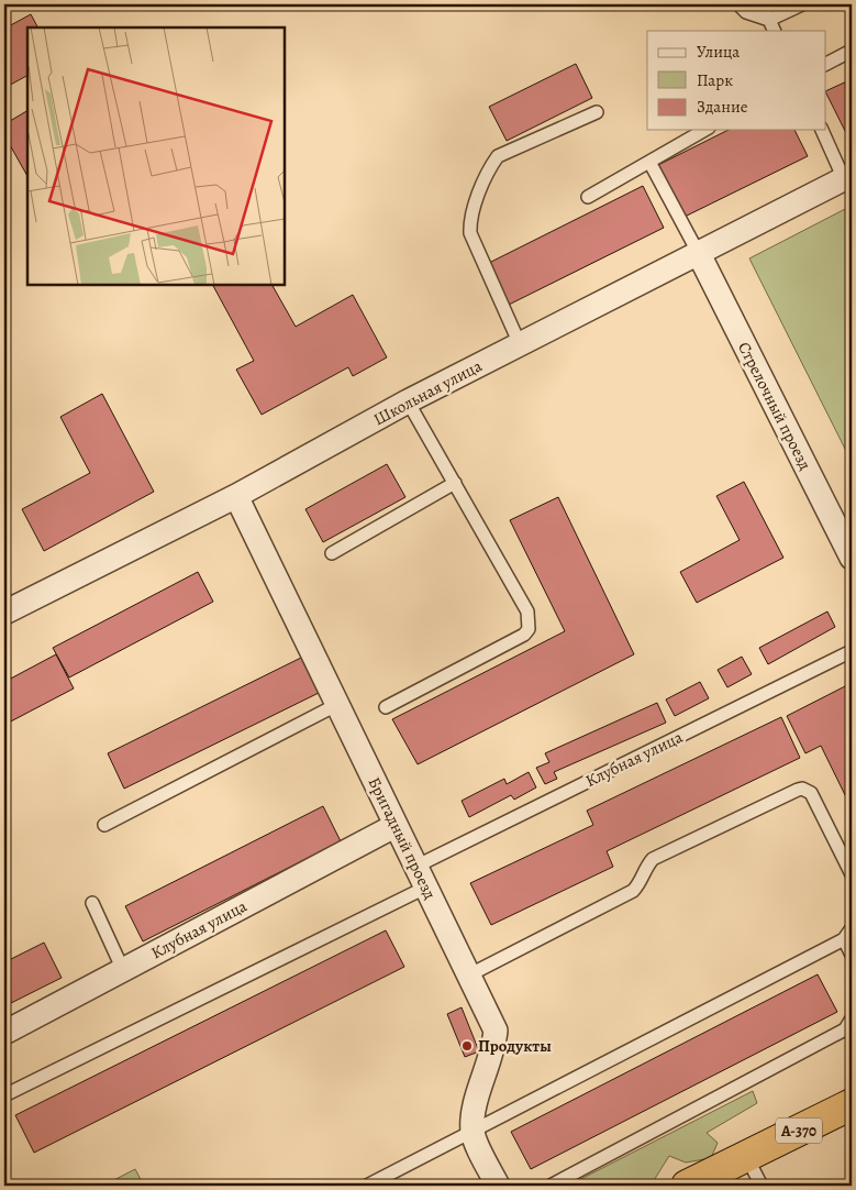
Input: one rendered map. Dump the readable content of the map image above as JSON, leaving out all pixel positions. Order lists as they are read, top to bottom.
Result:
{
  "streets": {
    "highway": ["А-370"],
    "street": [
      "Школьная улица",
      "Стрелочный проезд",
      "Клубная улица",
      "Бригадный проезд"
    ]
  },
  "crossings": [
    ["Школьная улица", "Стрелочный проезд"],
    ["Школьная улица", "Бригадный проезд"],
    ["Клубная улица", "Бригадный проезд"]
  ],
  "places": ["Продукты"],
  "legend": ["Улица", "Парк", "Здание"]
}
